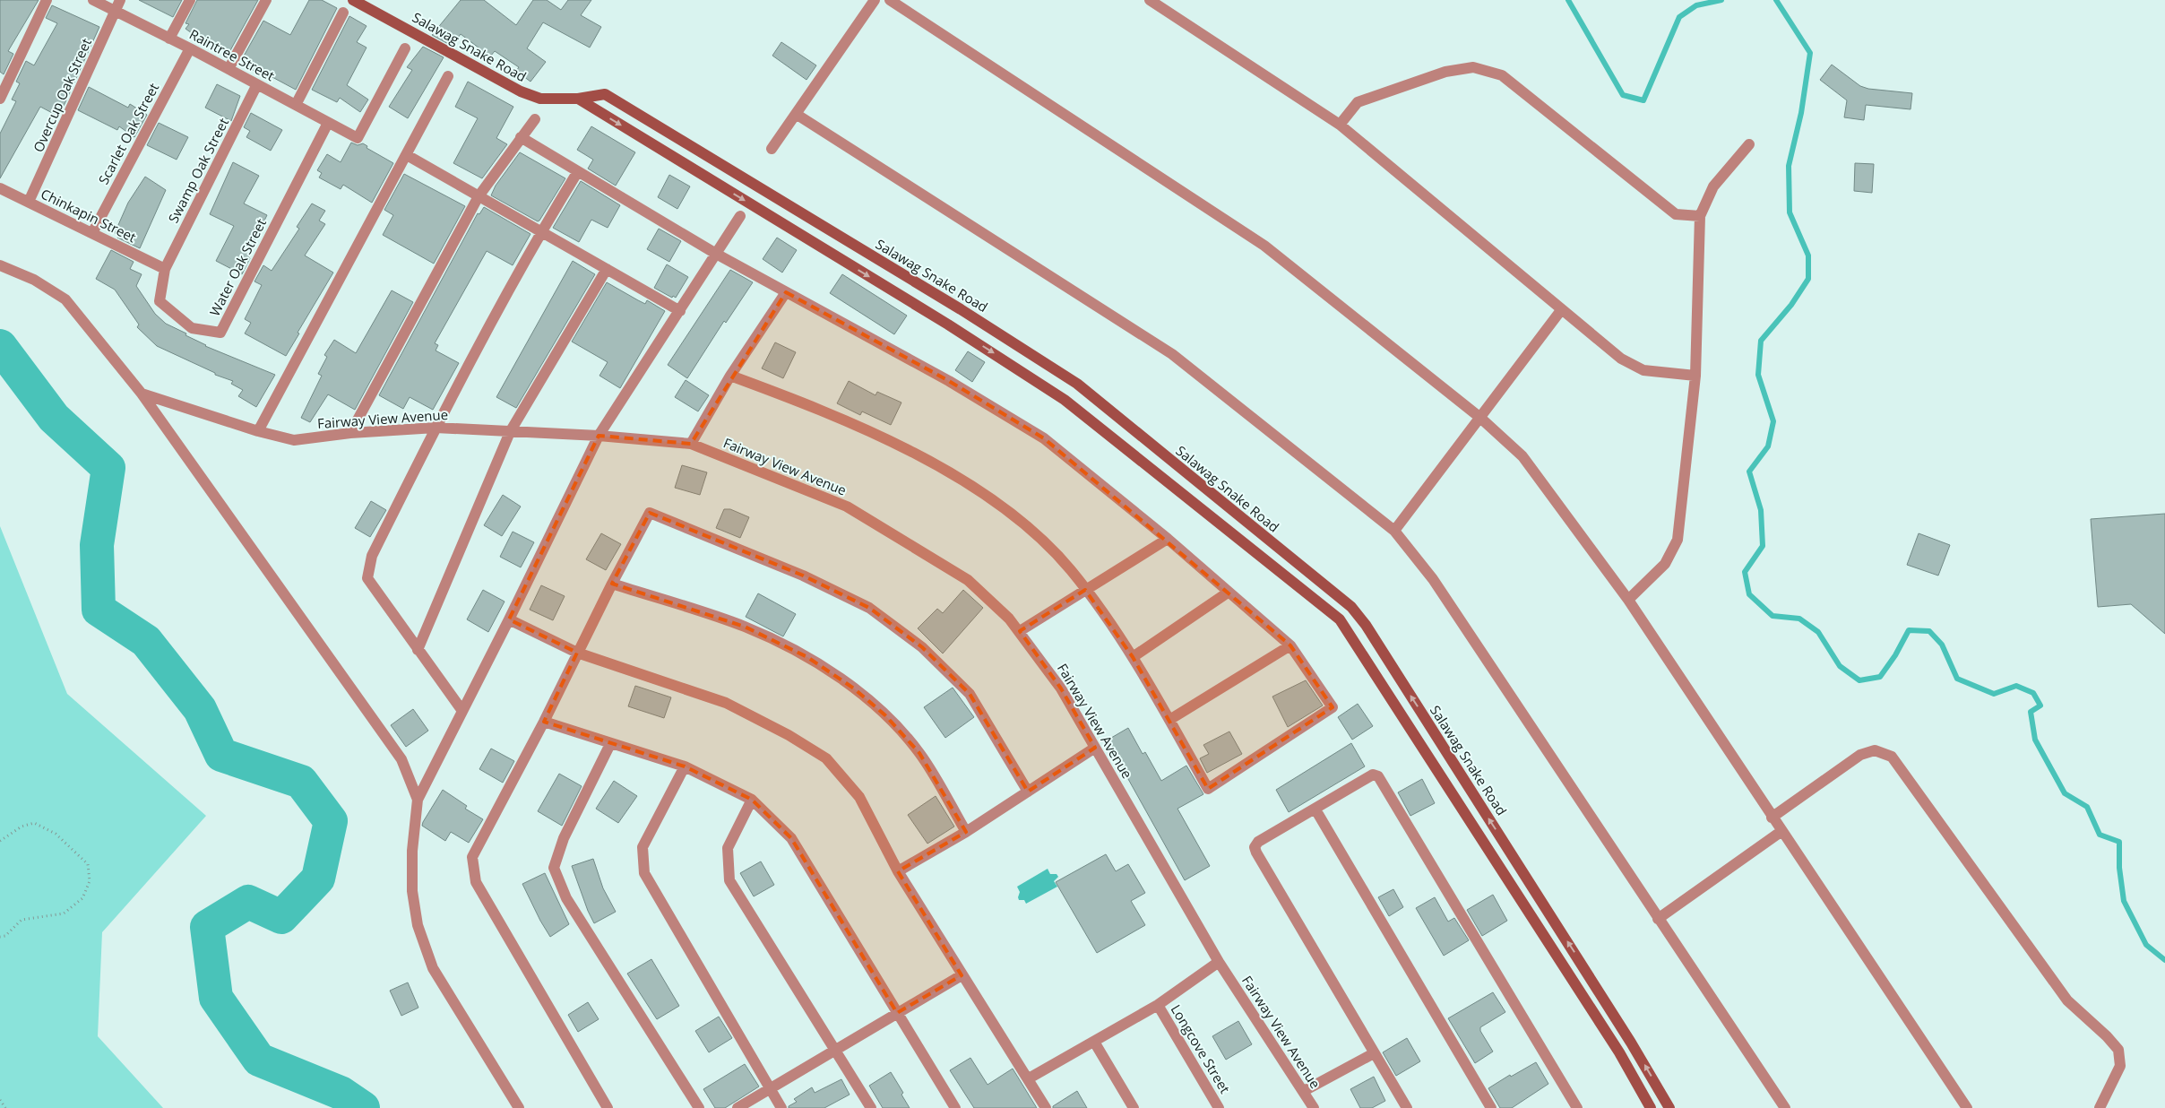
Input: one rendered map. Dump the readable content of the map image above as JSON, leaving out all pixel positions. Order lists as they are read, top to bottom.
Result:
{
  "streets": {
    "main road": ["Salawag Snake Road"],
    "street": [
      "Raintree Street",
      "Overcup Oak Street",
      "Scarlet Oak Street",
      "Swamp Oak Street",
      "Chinkapin Street",
      "Water Oak Street",
      "Fairway View Avenue",
      "Longcove Street"
    ]
  },
  "crossings": [
    ["Raintree Street", "Overcup Oak Street"],
    ["Raintree Street", "Scarlet Oak Street"],
    ["Raintree Street", "Swamp Oak Street"],
    ["Raintree Street", "Water Oak Street"],
    ["Overcup Oak Street", "Chinkapin Street"],
    ["Scarlet Oak Street", "Chinkapin Street"],
    ["Swamp Oak Street", "Chinkapin Street"],
    ["Swamp Oak Street", "Water Oak Street"],
    ["Chinkapin Street", "Water Oak Street"]
  ]
}
